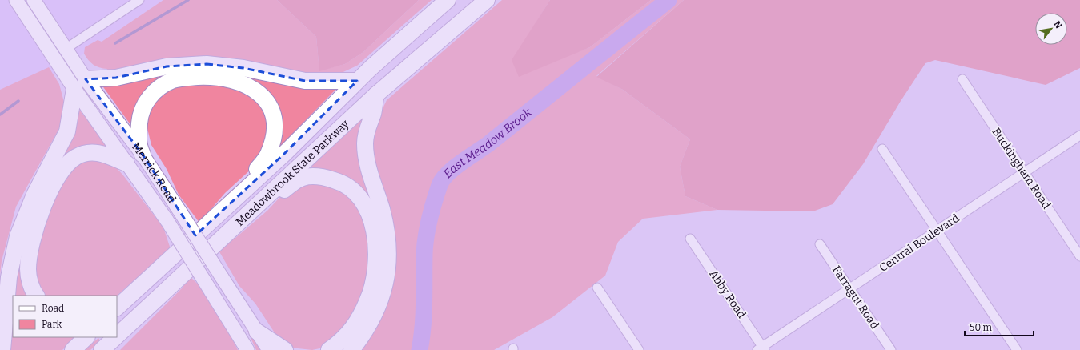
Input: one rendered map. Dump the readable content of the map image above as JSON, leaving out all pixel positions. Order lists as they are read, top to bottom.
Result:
{
  "streets": {
    "highway": ["Meadowbrook State Parkway"],
    "main road": ["Merrick Road"],
    "street": [
      "Buckingham Road",
      "Central Boulevard",
      "Abby Road",
      "Farragut Road"
    ]
  },
  "crossings": [
    ["Buckingham Road", "Central Boulevard"],
    ["Central Boulevard", "Abby Road"],
    ["Central Boulevard", "Farragut Road"]
  ],
  "water": ["East Meadow Brook"],
  "legend": ["Road", "Park"],
  "scale_bar": "50 m",
  "north": "top right"
}
